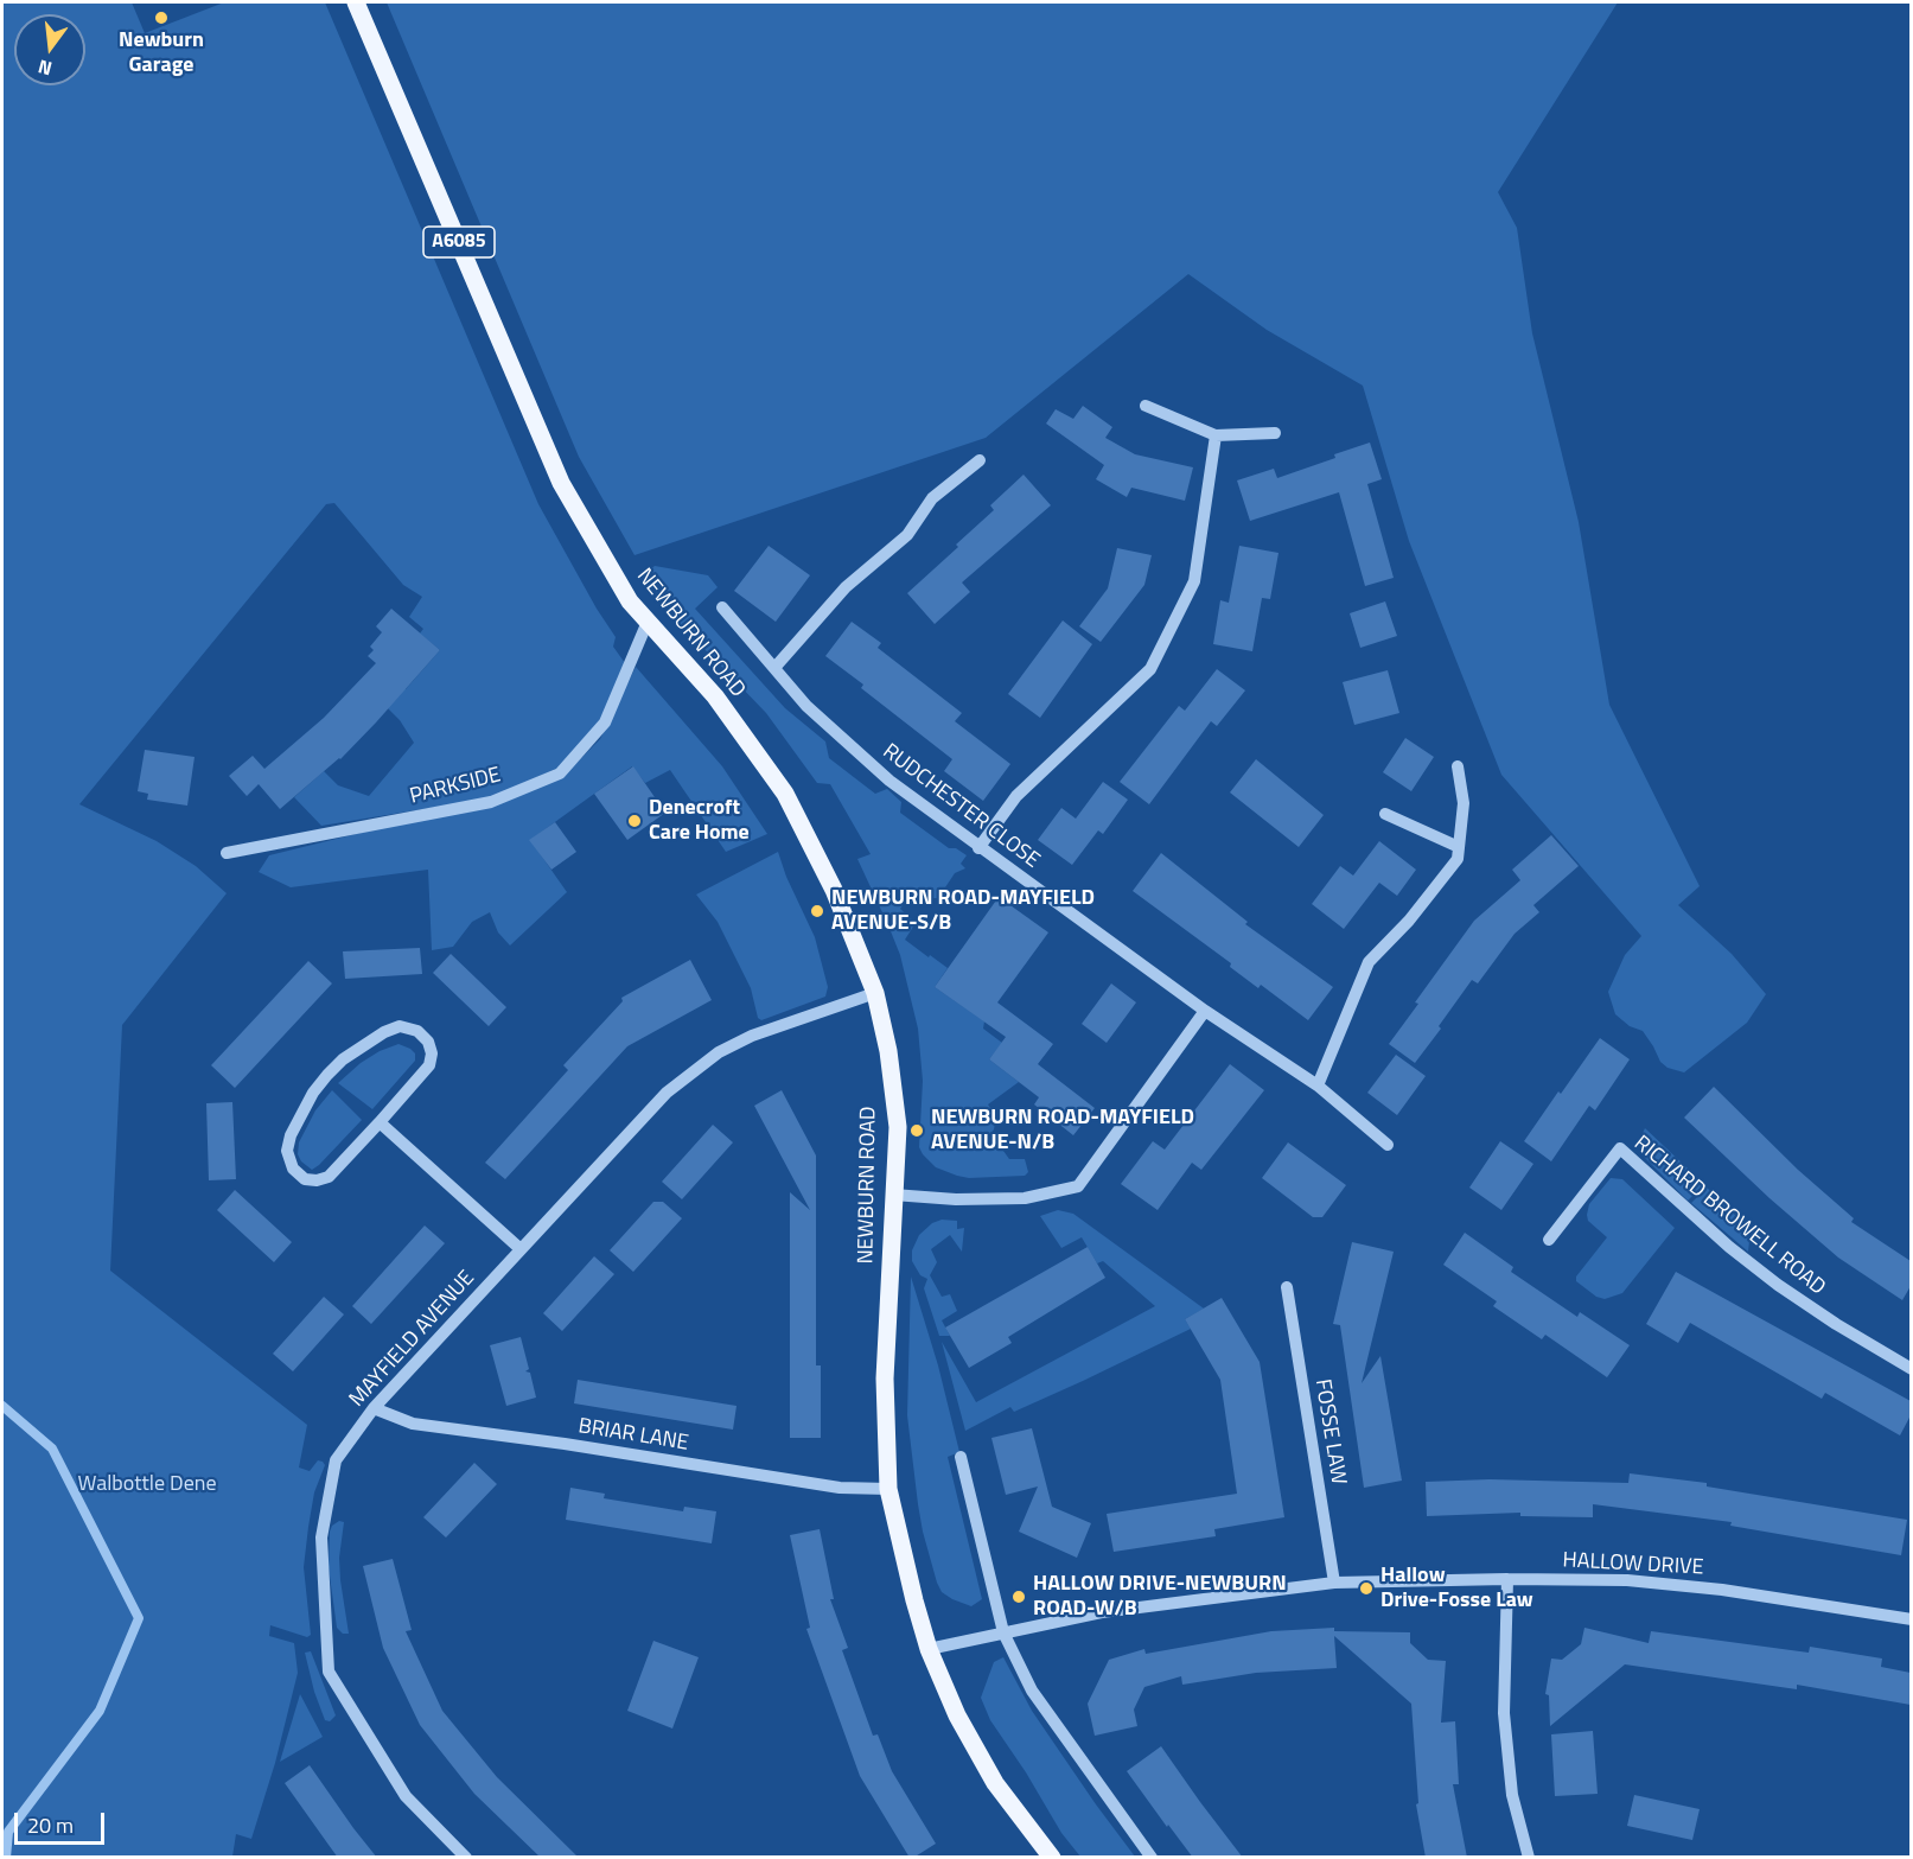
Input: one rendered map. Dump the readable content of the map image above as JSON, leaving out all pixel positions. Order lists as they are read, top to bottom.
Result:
{
  "streets": {
    "main road": ["A6085", "NEWBURN ROAD"],
    "street": [
      "PARKSIDE",
      "RUDCHESTER CLOSE",
      "RICHARD BROWELL ROAD",
      "MAYFIELD AVENUE",
      "FOSSE LAW",
      "BRIAR LANE",
      "HALLOW DRIVE"
    ]
  },
  "crossings": [
    ["NEWBURN ROAD", "PARKSIDE"],
    ["NEWBURN ROAD", "MAYFIELD AVENUE"],
    ["NEWBURN ROAD", "BRIAR LANE"],
    ["NEWBURN ROAD", "HALLOW DRIVE"],
    ["MAYFIELD AVENUE", "BRIAR LANE"],
    ["FOSSE LAW", "HALLOW DRIVE"]
  ],
  "parks": ["Walbottle Dene"],
  "places": [
    "Newburn Garage",
    "Denecroft Care Home",
    "NEWBURN ROAD-MAYFIELD AVENUE-S/B",
    "NEWBURN ROAD-MAYFIELD AVENUE-N/B",
    "Hallow Drive-Fosse Law",
    "HALLOW DRIVE-NEWBURN ROAD-W/B"
  ],
  "scale_bar": "20 m",
  "north": "bottom"
}
